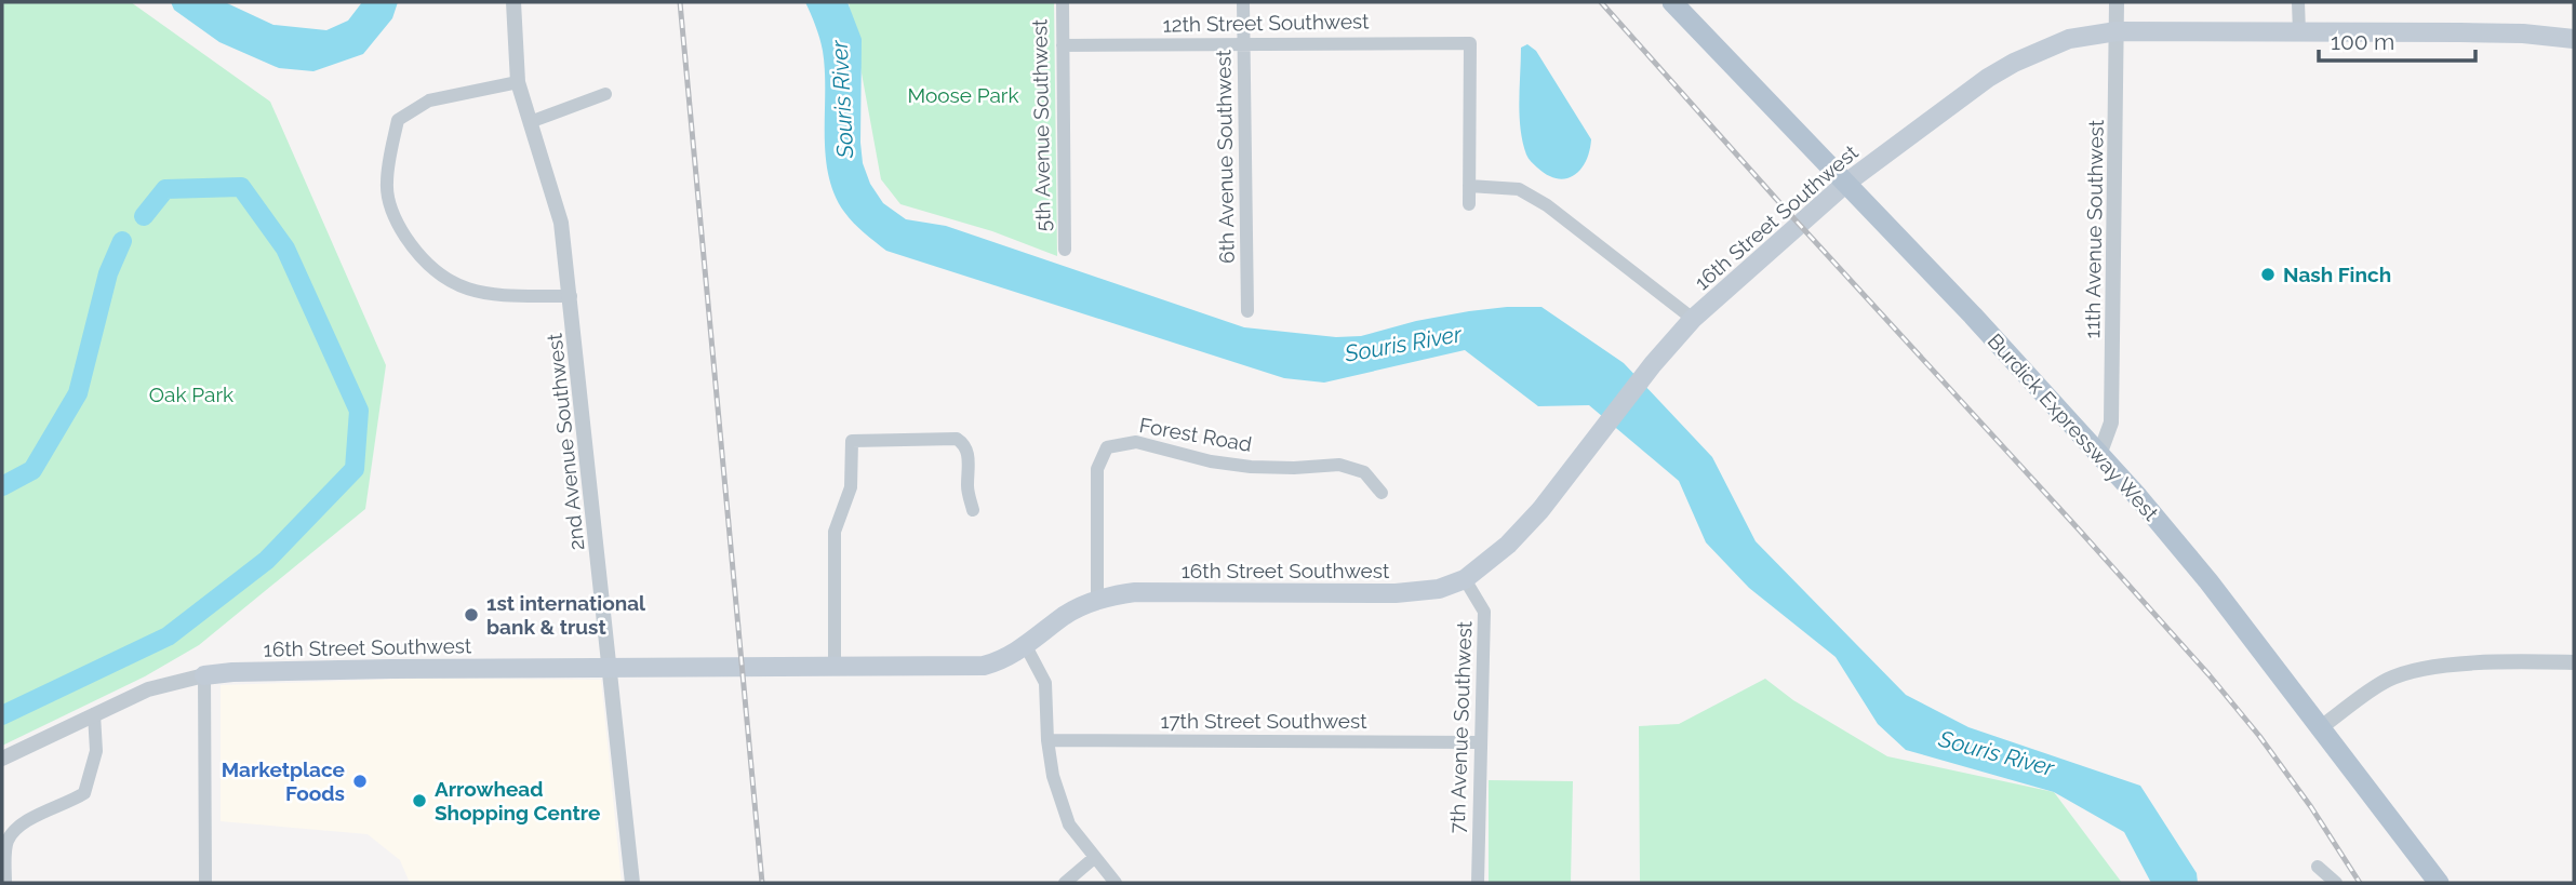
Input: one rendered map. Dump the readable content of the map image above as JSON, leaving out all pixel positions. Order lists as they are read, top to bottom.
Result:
{
  "streets": {
    "main road": ["16th Street Southwest", "Burdick Expressway West"],
    "street": [
      "12th Street Southwest",
      "5th Avenue Southwest",
      "6th Avenue Southwest",
      "11th Avenue Southwest",
      "Forest Road",
      "2nd Avenue Southwest",
      "17th Street Southwest",
      "7th Avenue Southwest"
    ]
  },
  "crossings": [
    ["12th Street Southwest", "5th Avenue Southwest"],
    ["12th Street Southwest", "6th Avenue Southwest"],
    ["16th Street Southwest", "11th Avenue Southwest"],
    ["16th Street Southwest", "Burdick Expressway West"],
    ["16th Street Southwest", "Forest Road"],
    ["16th Street Southwest", "2nd Avenue Southwest"],
    ["16th Street Southwest", "7th Avenue Southwest"],
    ["11th Avenue Southwest", "Burdick Expressway West"],
    ["17th Street Southwest", "7th Avenue Southwest"]
  ],
  "water": ["Souris River"],
  "parks": ["Moose Park", "Oak Park"],
  "places": [
    "Nash Finch",
    "1st international bank & trust",
    "Marketplace Foods",
    "Arrowhead Shopping Centre"
  ],
  "scale_bar": "100 m"
}
